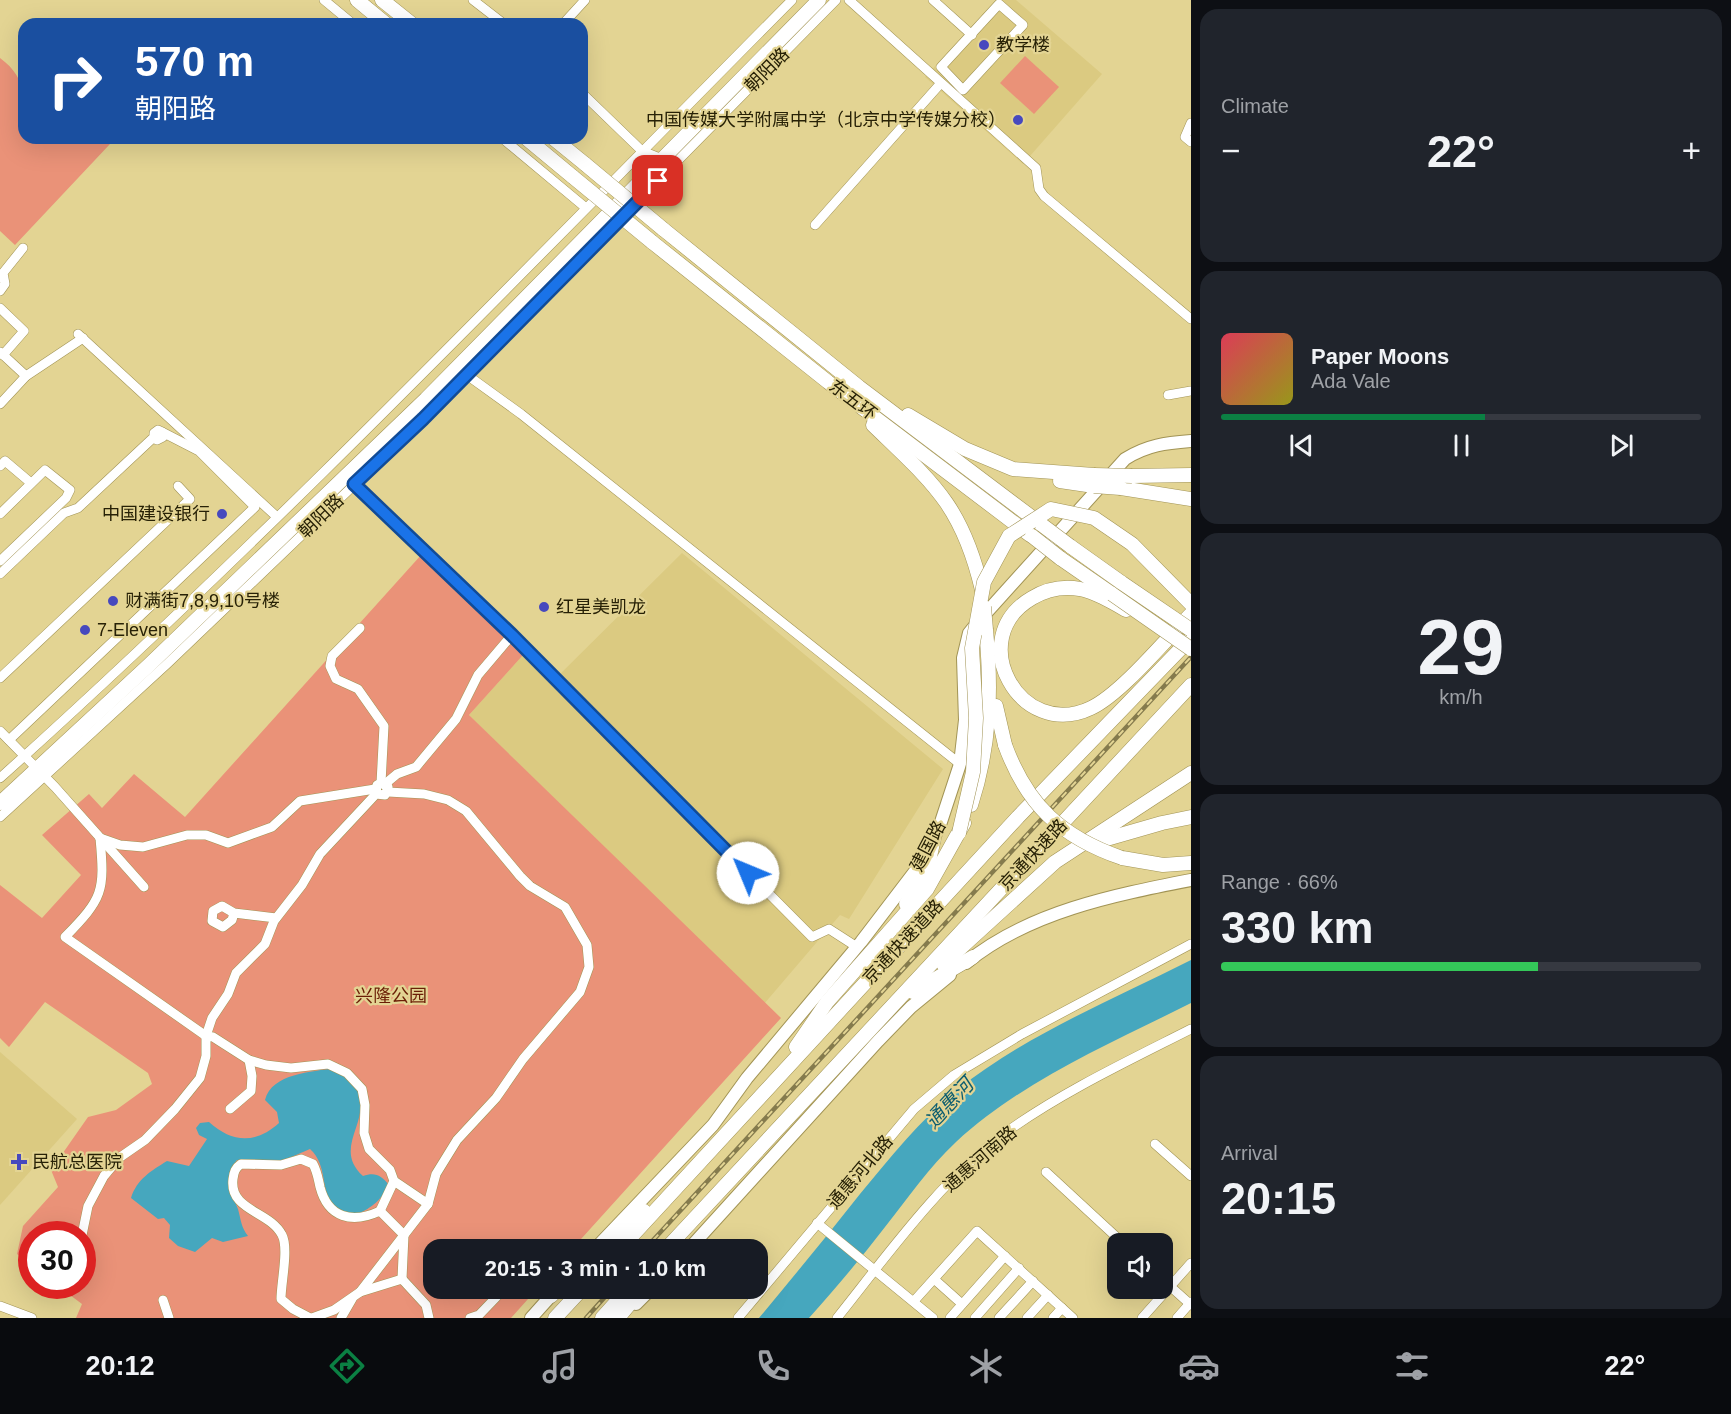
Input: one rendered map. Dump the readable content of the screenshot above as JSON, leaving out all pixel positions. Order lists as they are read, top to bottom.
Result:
{
  "streets": {
    "highway": [
      "朝阳路",
      "东五环",
      "京通快速路",
      "京通快速道路"
    ],
    "main road": ["建国路"],
    "street": ["通惠河南路", "通惠河北路"]
  },
  "water": ["通惠河"],
  "parks": ["兴隆公园"],
  "places": {
    "other": [
      "教学楼",
      "中国传媒大学附属中学（北京中学传媒分校）",
      "中国建设银行",
      "财满街7,8,9,10号楼",
      "红星美凯龙",
      "7-Eleven"
    ],
    "health": ["民航总医院"]
  },
  "page": {
    "tile": [
      "Climate",
      ["29", "km/h"],
      ["Range · 66%", "330 km"],
      ["Arrival", "20:15"]
    ],
    "turn": ["570 m", "朝阳路"],
    "heat": ["−", "22°", "+"],
    "song": ["Paper Moons", "Ada Vale"],
    "limit": "30",
    "trip": "20:15 · 3 min · 1.0 km",
    "tabs": ["20:12", "22°"]
  }
}
